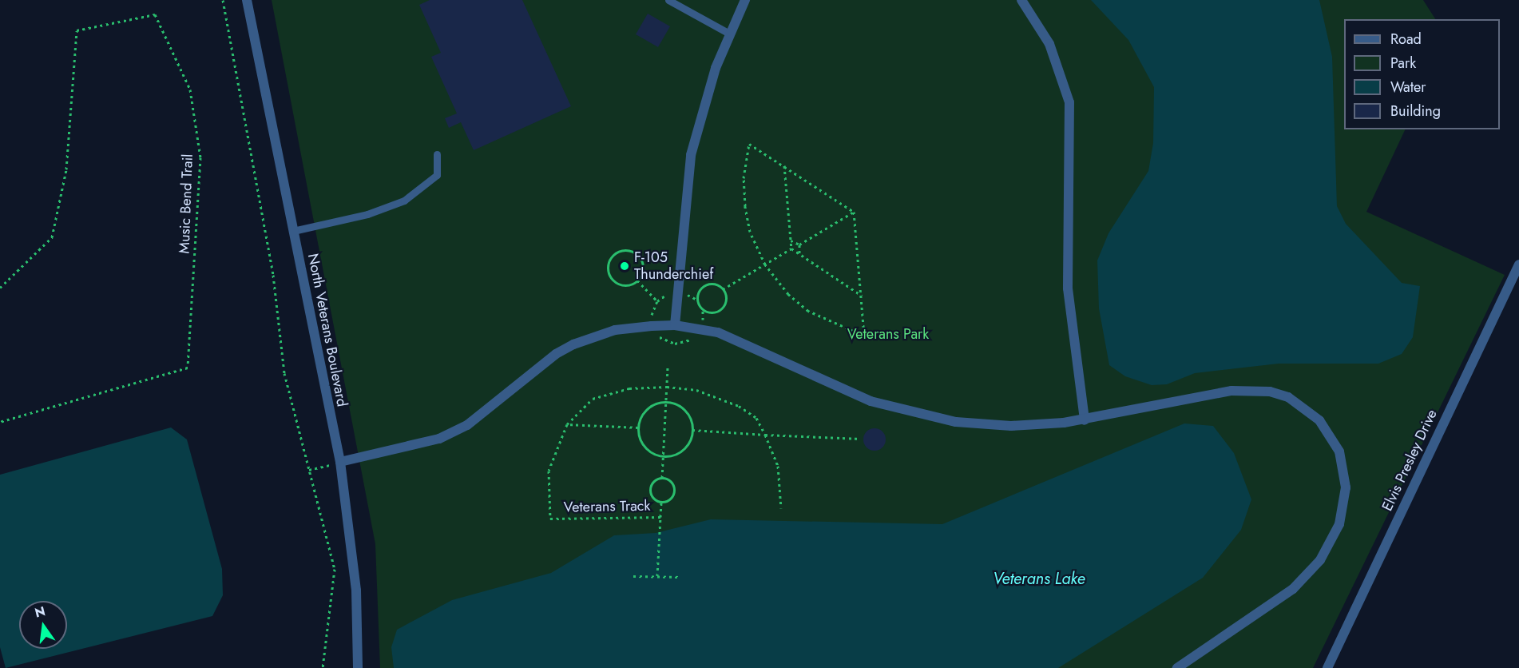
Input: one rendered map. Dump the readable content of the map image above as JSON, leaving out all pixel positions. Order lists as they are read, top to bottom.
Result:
{
  "streets": {
    "street": ["North Veterans Boulevard", "Elvis Presley Drive"],
    "path": ["Music Bend Trail", "Veterans Track"]
  },
  "water": ["Veterans Lake"],
  "parks": ["Veterans Park"],
  "places": ["F-105 Thunderchief"],
  "legend": [
    "Road",
    "Park",
    "Water",
    "Building"
  ],
  "north": "top"
}
